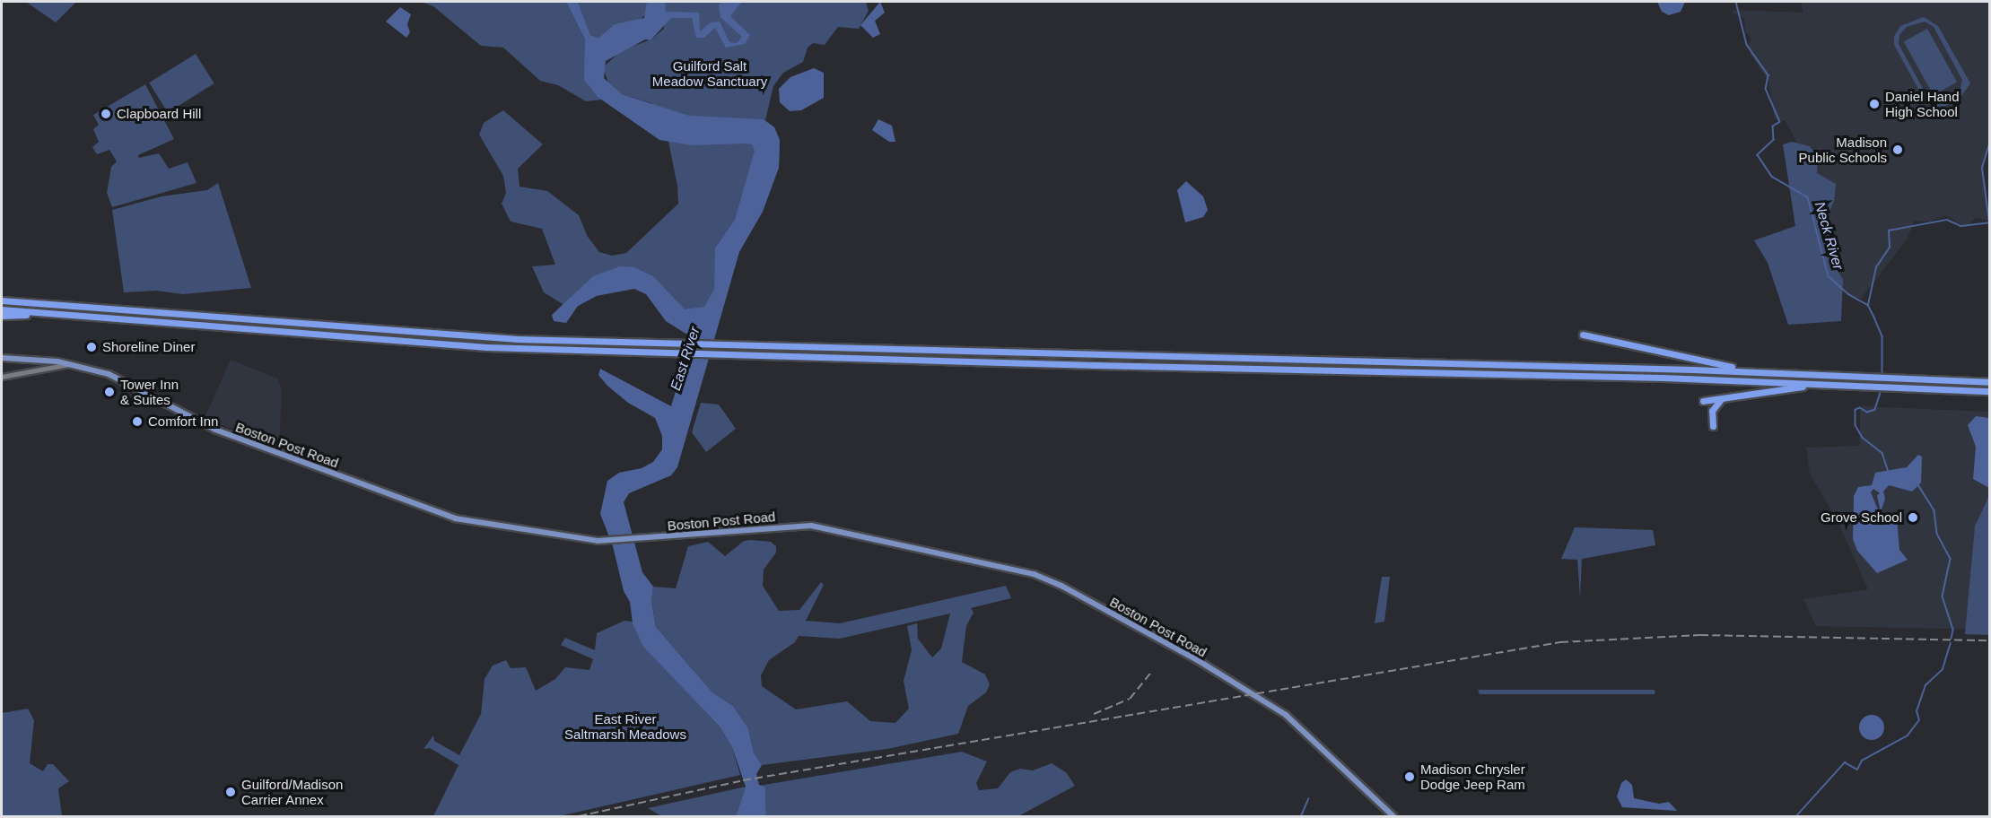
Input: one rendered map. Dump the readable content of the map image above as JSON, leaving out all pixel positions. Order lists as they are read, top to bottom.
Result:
{
  "streets": {
    "main road": ["Boston Post Road"]
  },
  "water": ["Neck River", "East River"],
  "parks": ["Guilford Salt Meadow Sanctuary", "East River Saltmarsh Meadows"],
  "places": [
    "Daniel Hand High School",
    "Clapboard Hill",
    "Madison Public Schools",
    "Shoreline Diner",
    "Tower Inn & Suites",
    "Comfort Inn",
    "Grove School",
    "Madison Chrysler Dodge Jeep Ram",
    "Guilford/Madison Carrier Annex"
  ]
}
